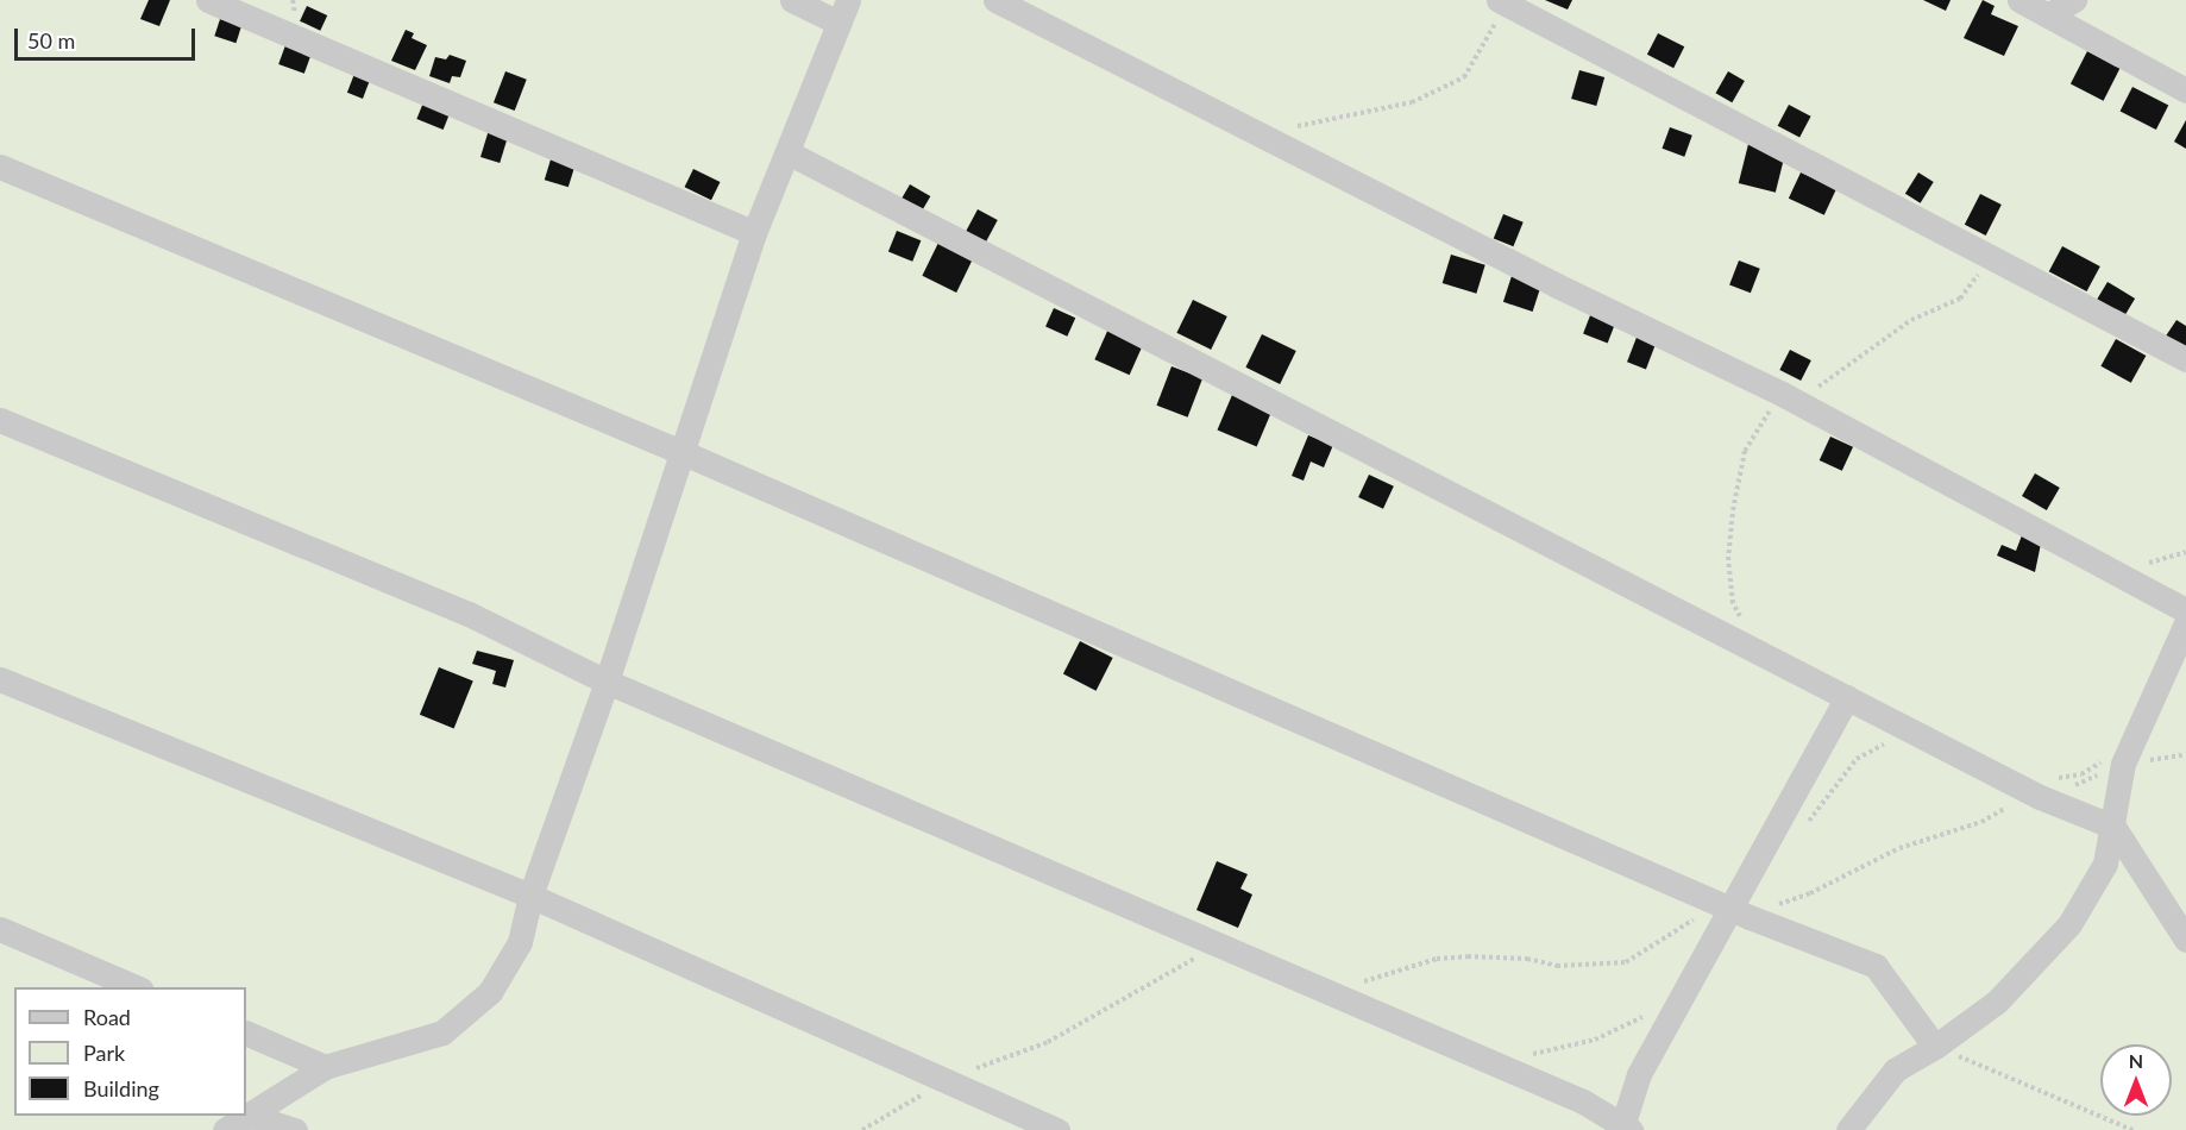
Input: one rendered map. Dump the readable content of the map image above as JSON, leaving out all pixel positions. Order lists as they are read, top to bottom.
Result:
{
  "legend": ["Road", "Park", "Building"],
  "scale_bar": "50 m",
  "north": "top"
}
